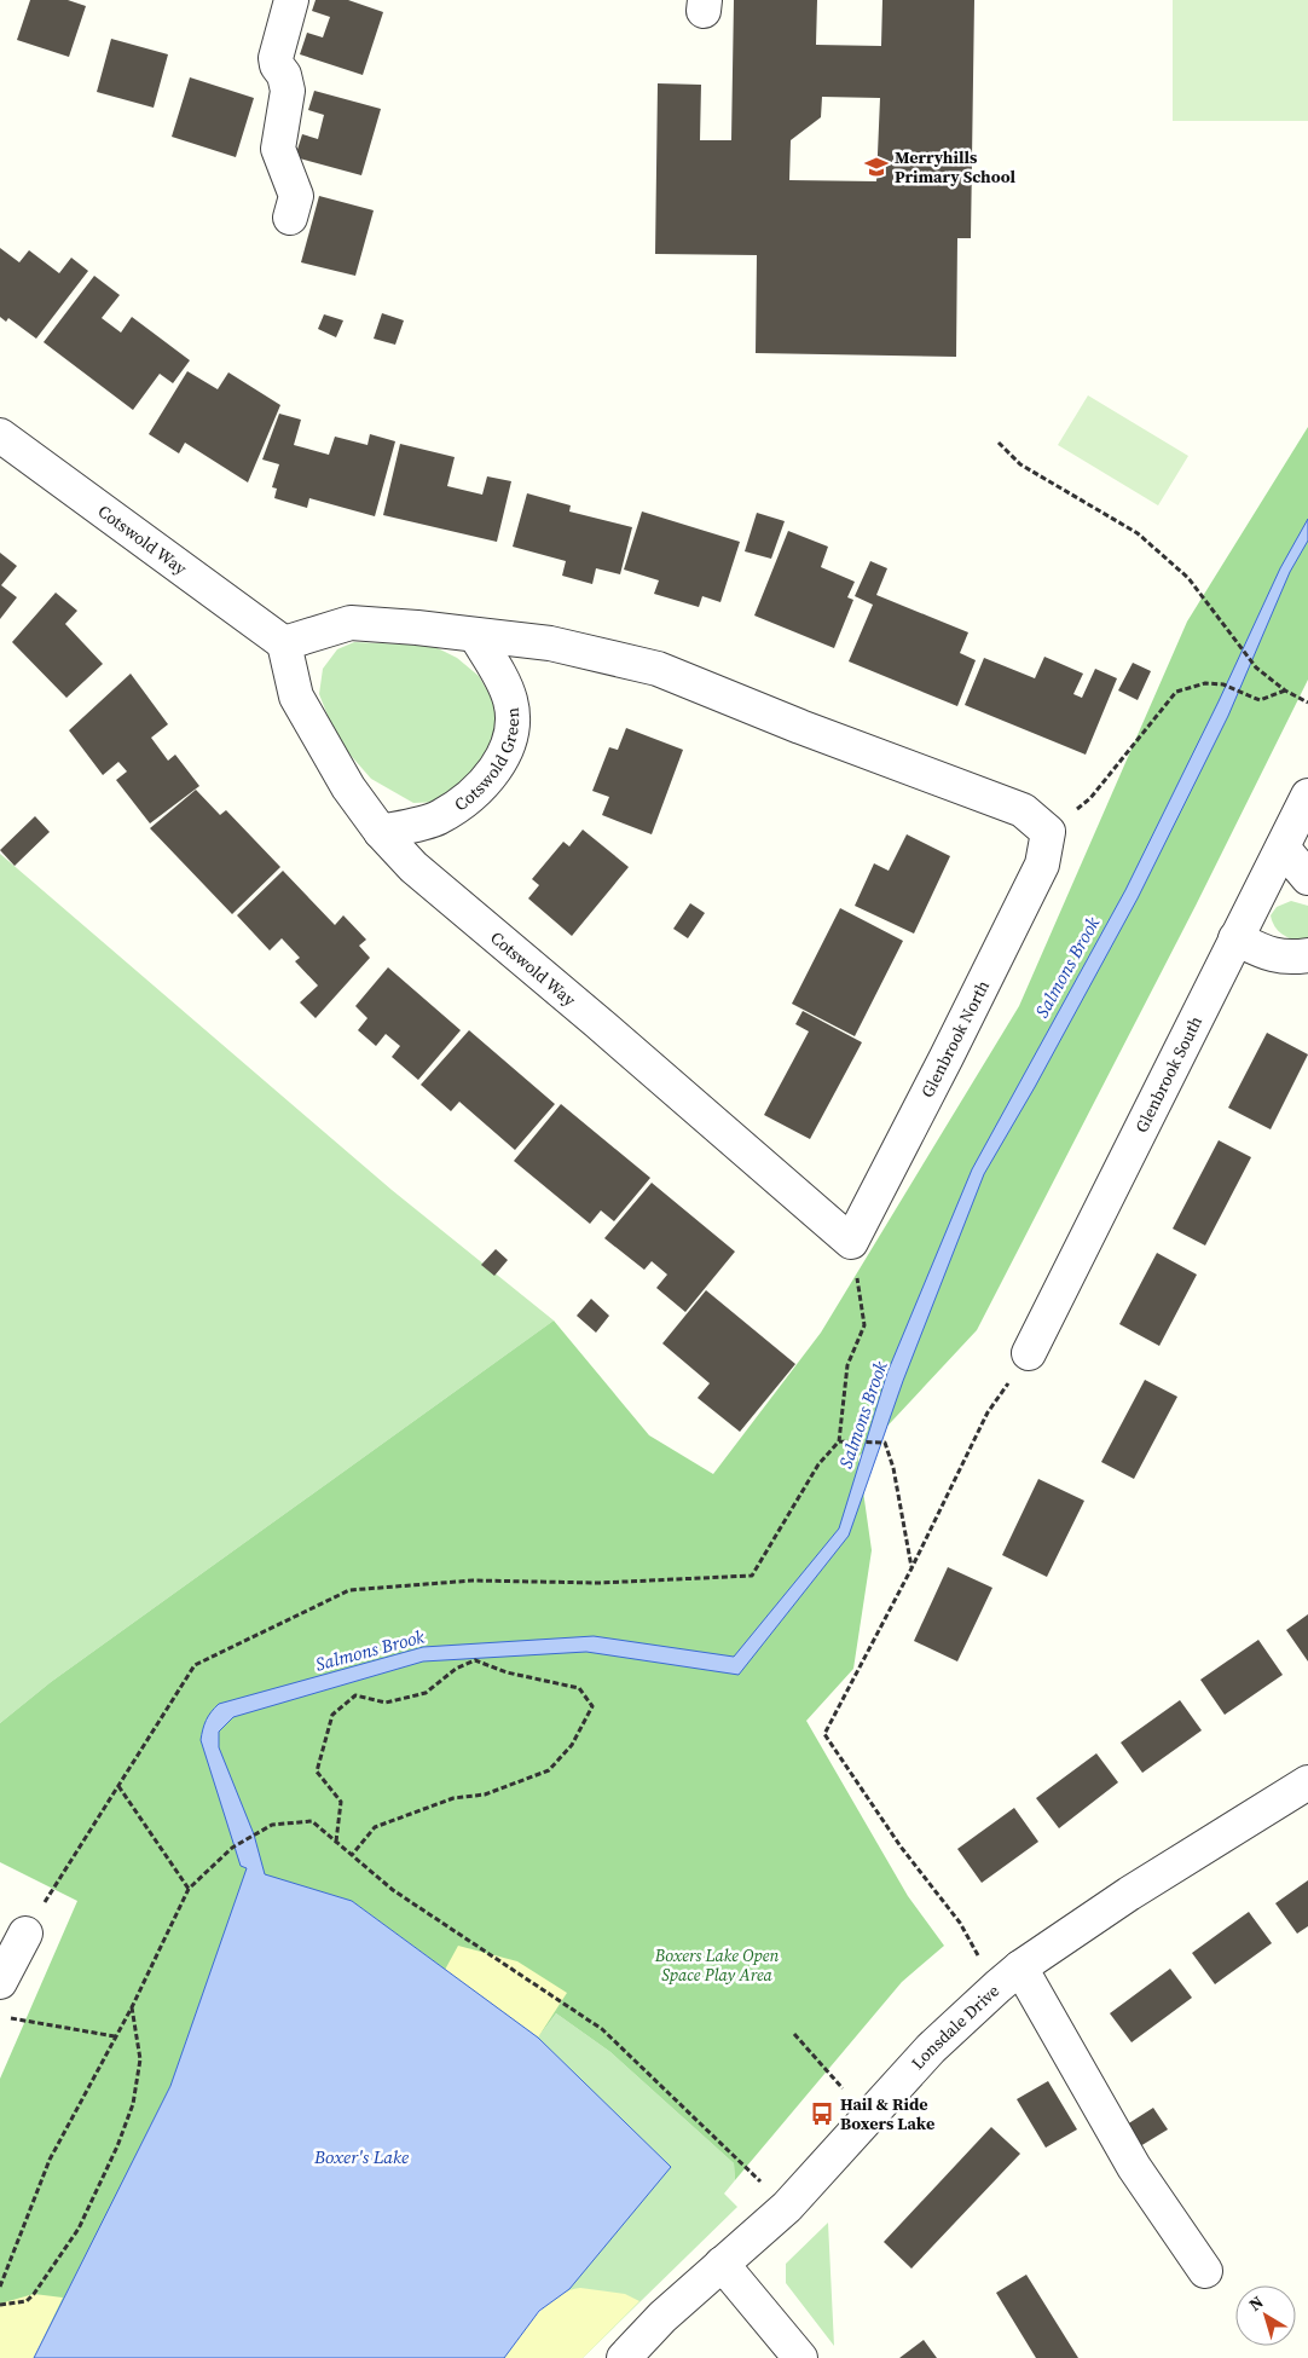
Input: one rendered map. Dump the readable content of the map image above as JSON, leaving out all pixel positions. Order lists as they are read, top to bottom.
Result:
{
  "streets": {
    "street": [
      "Cotswold Way",
      "Cotswold Green",
      "Glenbrook North",
      "Glenbrook South",
      "Lonsdale Drive"
    ]
  },
  "crossings": [
    ["Cotswold Way", "Cotswold Green"],
    ["Cotswold Way", "Glenbrook North"]
  ],
  "water": ["Salmons Brook", "Boxer's Lake"],
  "parks": ["Boxers Lake Open Space Play Area"],
  "places": {
    "school or university": ["Merryhills Primary School"],
    "bus stop": ["Hail & Ride Boxers Lake"]
  },
  "north": "top left"
}
